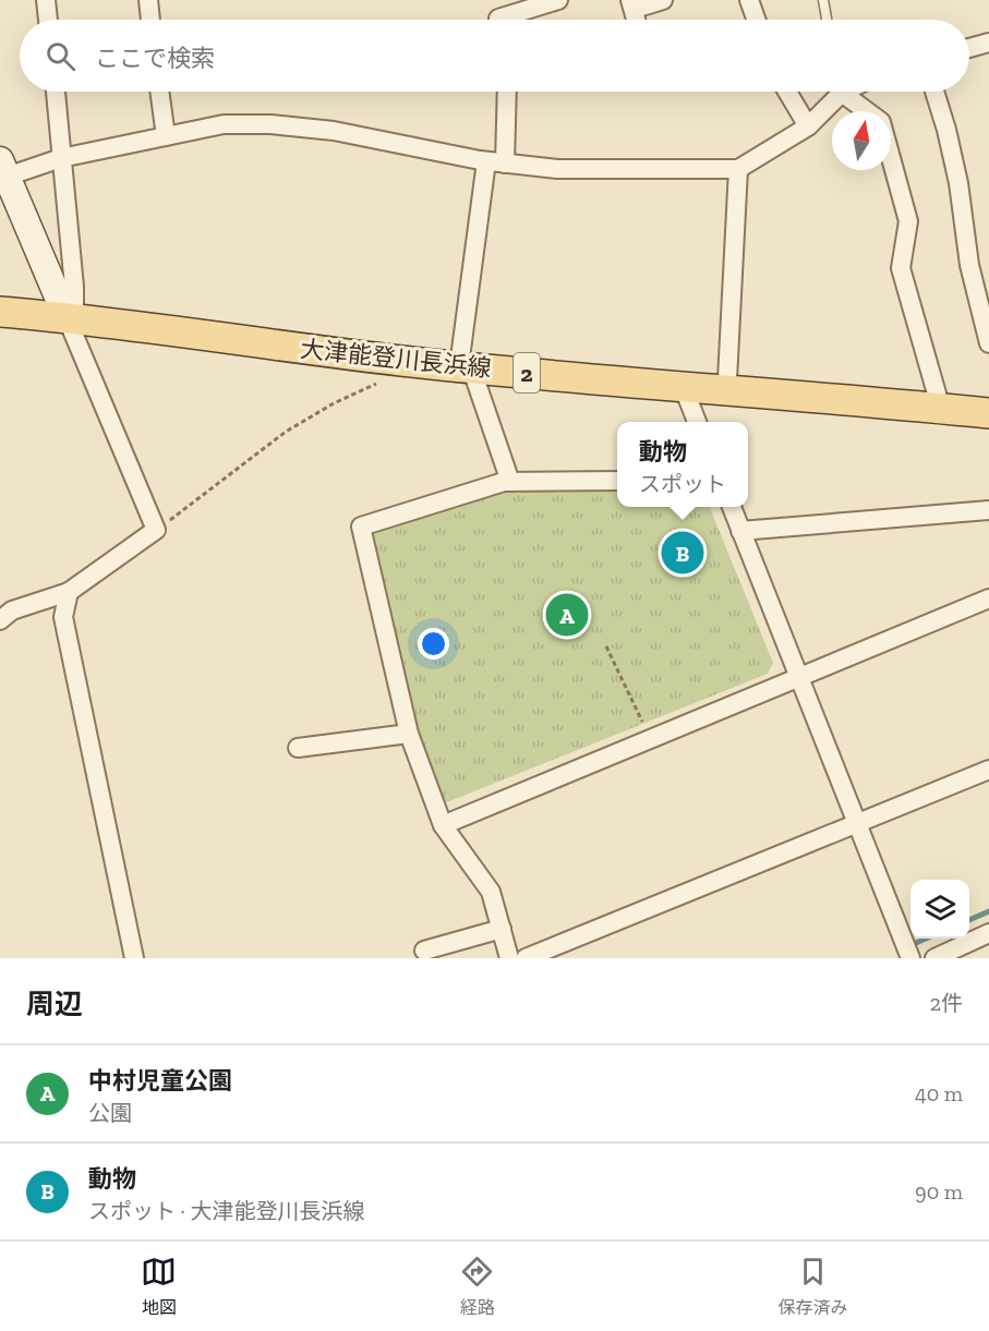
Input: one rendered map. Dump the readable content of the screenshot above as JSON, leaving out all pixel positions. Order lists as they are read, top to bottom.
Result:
{
  "streets": {
    "main road": ["大津能登川長浜線", "2"]
  },
  "north": "top",
  "page": {
    "search": "ここで検索",
    "popup": ["動物", "スポット"],
    "pins": ["B", "A"],
    "heading": ["周辺", "2件"],
    "list": [
      {
        "mark": "A",
        "name": "中村児童公園",
        "note": "公園",
        "value": "40 m"
      },
      {
        "mark": "B",
        "name": "動物",
        "note": "スポット · 大津能登川長浜線",
        "value": "90 m"
      }
    ],
    "nav": ["地図", "経路", "保存済み"]
  }
}
